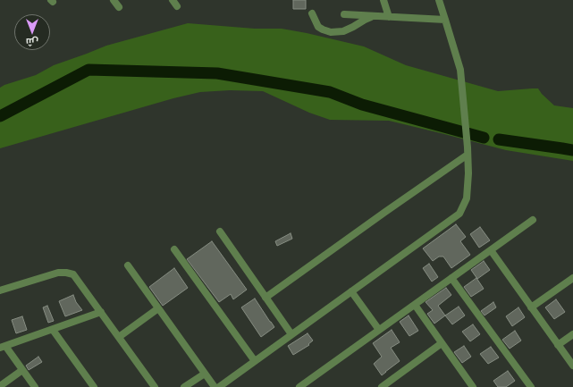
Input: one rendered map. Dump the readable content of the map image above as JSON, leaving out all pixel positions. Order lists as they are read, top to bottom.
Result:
{
  "north": "bottom"
}
